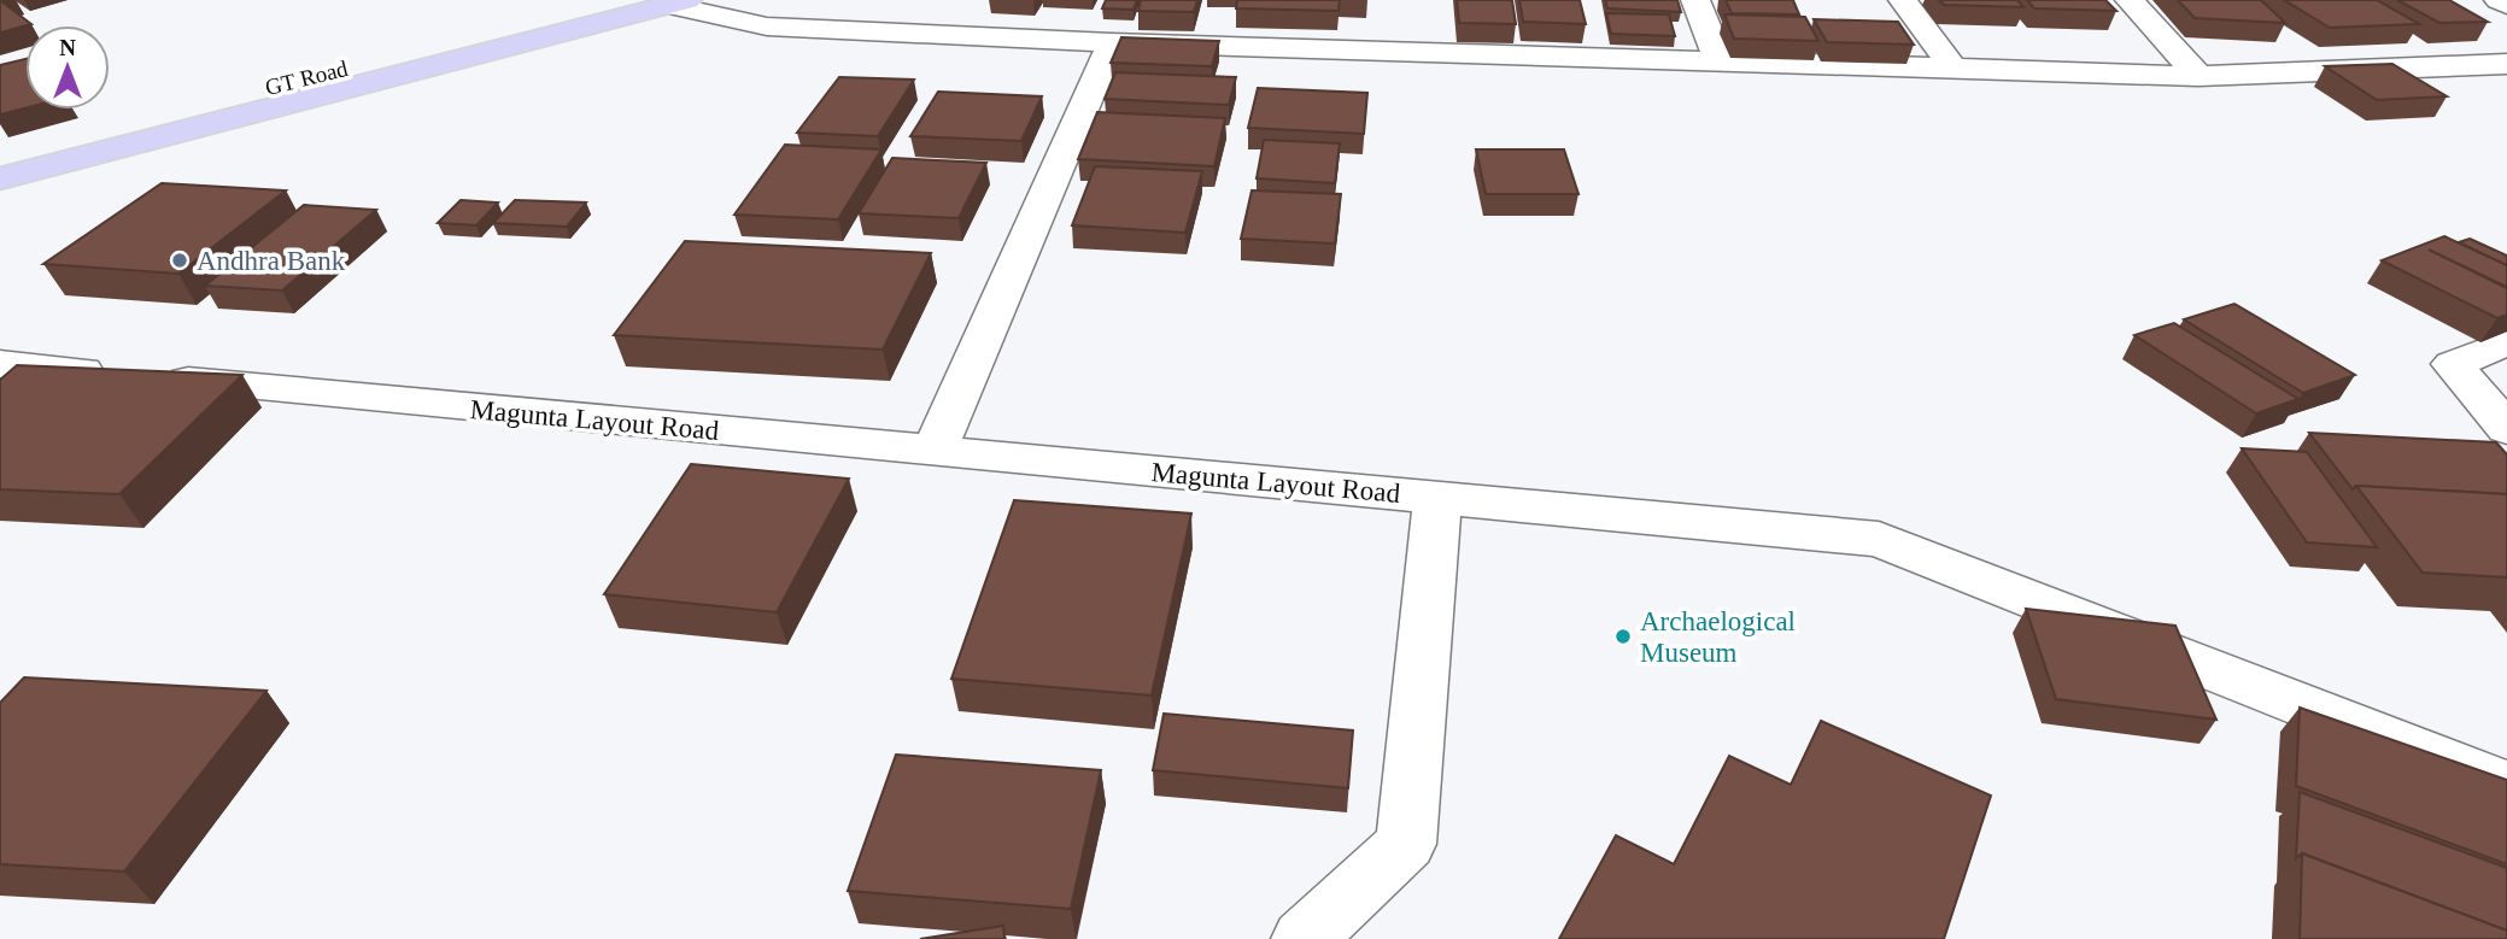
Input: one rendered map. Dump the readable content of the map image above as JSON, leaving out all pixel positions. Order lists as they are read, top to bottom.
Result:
{
  "streets": {
    "main road": ["GT Road"],
    "street": ["Magunta Layout Road"]
  },
  "places": ["Andhra Bank", "Archaelogical Museum"],
  "north": "top"
}
